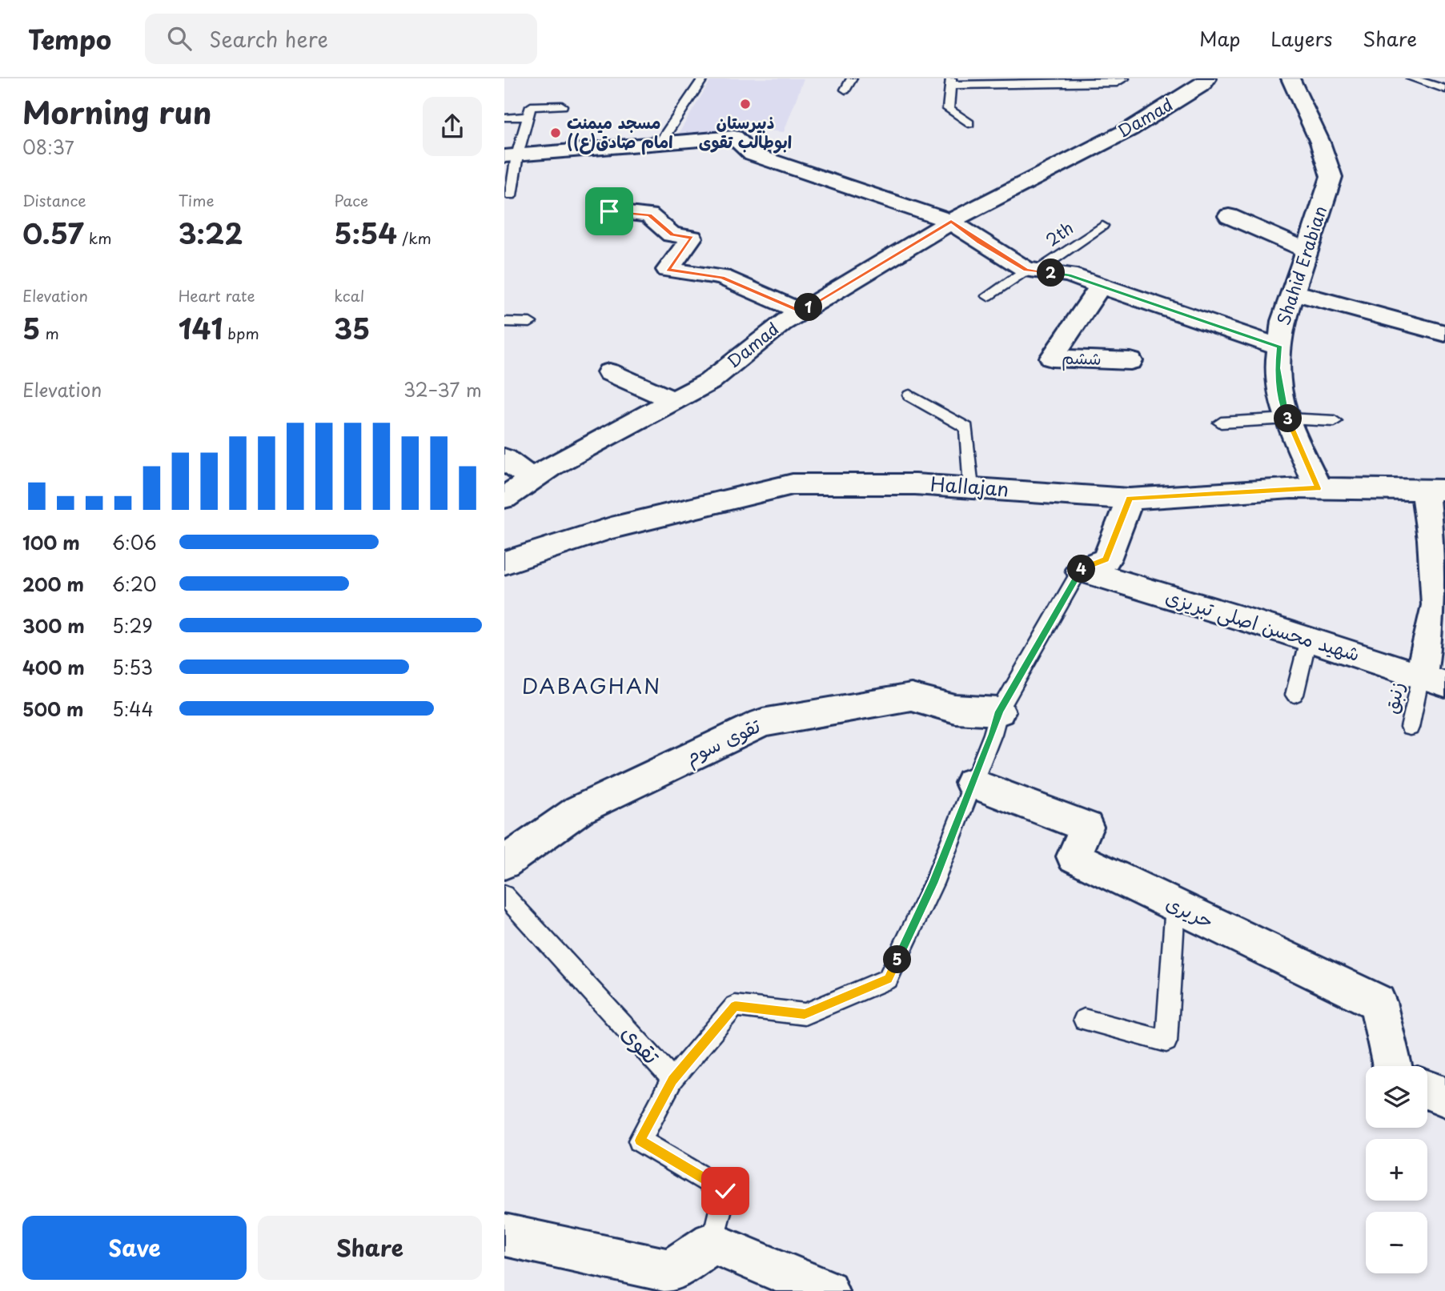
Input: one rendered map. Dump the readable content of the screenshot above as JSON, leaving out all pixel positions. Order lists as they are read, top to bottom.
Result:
{
  "streets": {
    "street": [
      "Damad",
      "Shahid Erabian",
      "ششم",
      "Hallajan",
      "شهید محسن اصلی تبریزی",
      "تقوی سوم",
      "حریری"
    ],
    "lane": ["2th", "زنبق", "تقوی"]
  },
  "crossings": [
    ["Shahid Erabian", "Hallajan"],
    ["شهید محسن اصلی تبریزی", "زنبق"]
  ],
  "districts": ["DABAGHAN"],
  "places": ["ذبیرستان ابوطالب تقوی", "مسجد میمنت (امام صادق(ع)"],
  "page": {
    "header": "Tempo",
    "search": "Search here",
    "nav": ["Map", "Layers", "Share"],
    "heading": ["Morning run", "08:37"],
    "stats": [
      ["Distance", "0.57 km"],
      ["Time", "3:22"],
      ["Pace", "5:54 /km"],
      ["Elevation", "5 m"],
      ["Heart rate", "141 bpm"],
      ["kcal", "35"]
    ],
    "pins": [
      "2",
      "1",
      "3",
      "4",
      "5"
    ],
    "chart": ["Elevation", "32–37 m"],
    "list": [
      {
        "name": "100 m",
        "note": "6:06"
      },
      {
        "name": "200 m",
        "note": "6:20"
      },
      {
        "name": "300 m",
        "note": "5:29"
      },
      {
        "name": "400 m",
        "note": "5:53"
      },
      {
        "name": "500 m",
        "note": "5:44"
      }
    ],
    "map_buttons": ["+", "−"],
    "buttons": ["Save", "Share"]
  }
}
